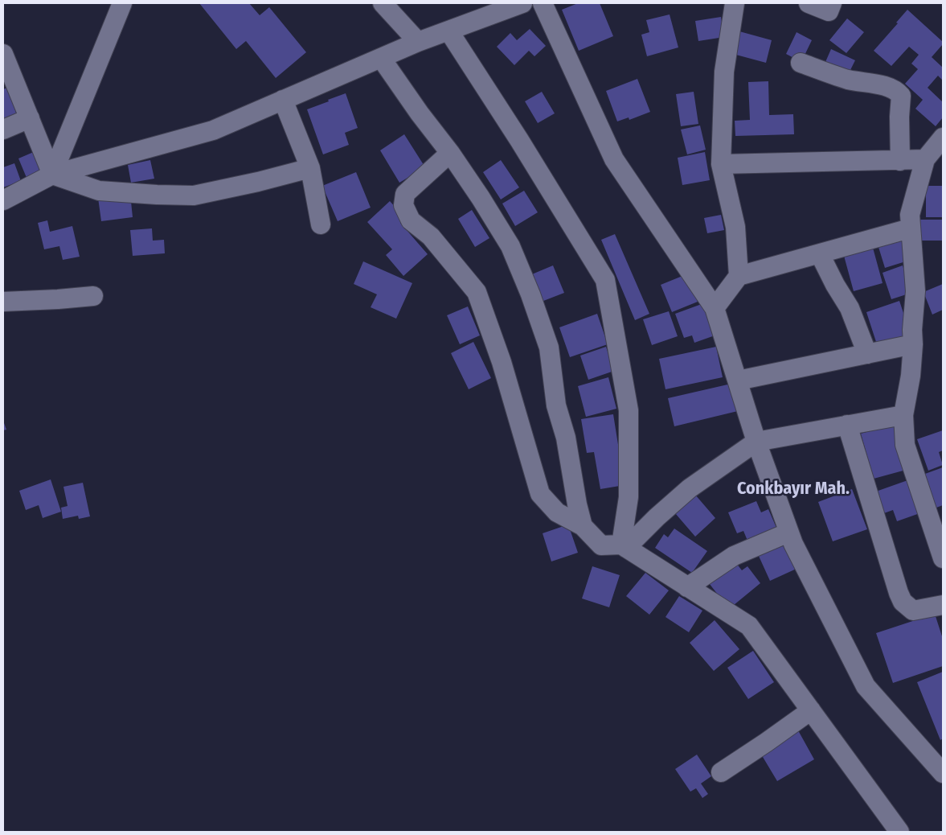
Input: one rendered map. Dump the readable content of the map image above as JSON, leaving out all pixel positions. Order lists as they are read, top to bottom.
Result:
{
  "districts": ["Conkbayır Mah."]
}
